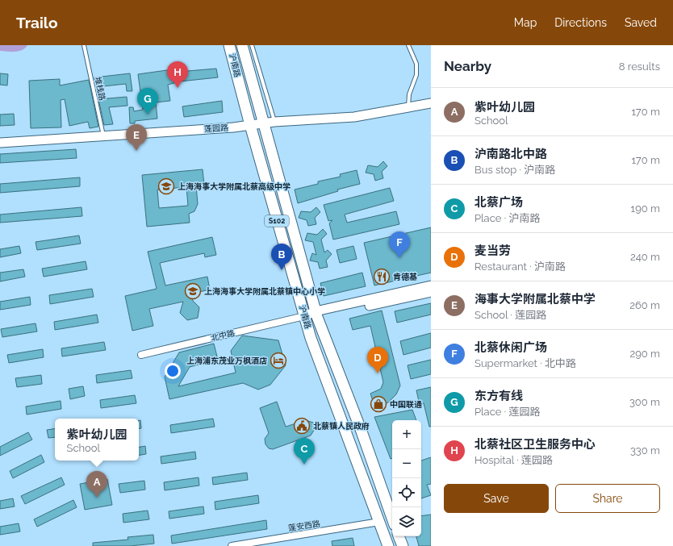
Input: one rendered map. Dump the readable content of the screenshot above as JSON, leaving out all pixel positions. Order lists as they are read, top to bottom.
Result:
{
  "streets": {
    "main road": ["沪南路", "S102"],
    "street": ["莲园路", "北中路", "莲安西路"],
    "lane": ["堆栈路"]
  },
  "crossings": [
    ["沪南路", "莲园路"],
    ["沪南路", "北中路"],
    ["沪南路", "莲安西路"],
    ["堆栈路", "莲园路"]
  ],
  "places": {
    "school or university": ["上海海事大学附属北蔡高级中学", "上海海事大学附属北蔡镇中心小学"],
    "restaurant": ["肯德基"],
    "hotel": ["上海浦东茂业万枫酒店"],
    "shop": ["中国联通"],
    "public building": ["北蔡镇人民政府"]
  },
  "page": {
    "header": "Trailo",
    "nav": ["Map", "Directions", "Saved"],
    "heading": ["Nearby", "8 results"],
    "pins": [
      "H",
      "G",
      "E",
      "F",
      "B",
      "D",
      "C",
      "A"
    ],
    "list": [
      {
        "mark": "A",
        "name": "紫叶幼儿园",
        "note": "School",
        "value": "170 m"
      },
      {
        "mark": "B",
        "name": "沪南路北中路",
        "note": "Bus stop · 沪南路",
        "value": "170 m"
      },
      {
        "mark": "C",
        "name": "北蔡广场",
        "note": "Place · 沪南路",
        "value": "190 m"
      },
      {
        "mark": "D",
        "name": "麦当劳",
        "note": "Restaurant · 沪南路",
        "value": "240 m"
      },
      {
        "mark": "E",
        "name": "海事大学附属北蔡中学",
        "note": "School · 莲园路",
        "value": "260 m"
      },
      {
        "mark": "F",
        "name": "北蔡休闲广场",
        "note": "Supermarket · 北中路",
        "value": "290 m"
      },
      {
        "mark": "G",
        "name": "东方有线",
        "note": "Place · 莲园路",
        "value": "300 m"
      },
      {
        "mark": "H",
        "name": "北蔡社区卫生服务中心",
        "note": "Hospital · 莲园路",
        "value": "330 m"
      }
    ],
    "popup": ["紫叶幼儿园", "School"],
    "map_buttons": ["+", "−"],
    "buttons": ["Save", "Share"]
  }
}
